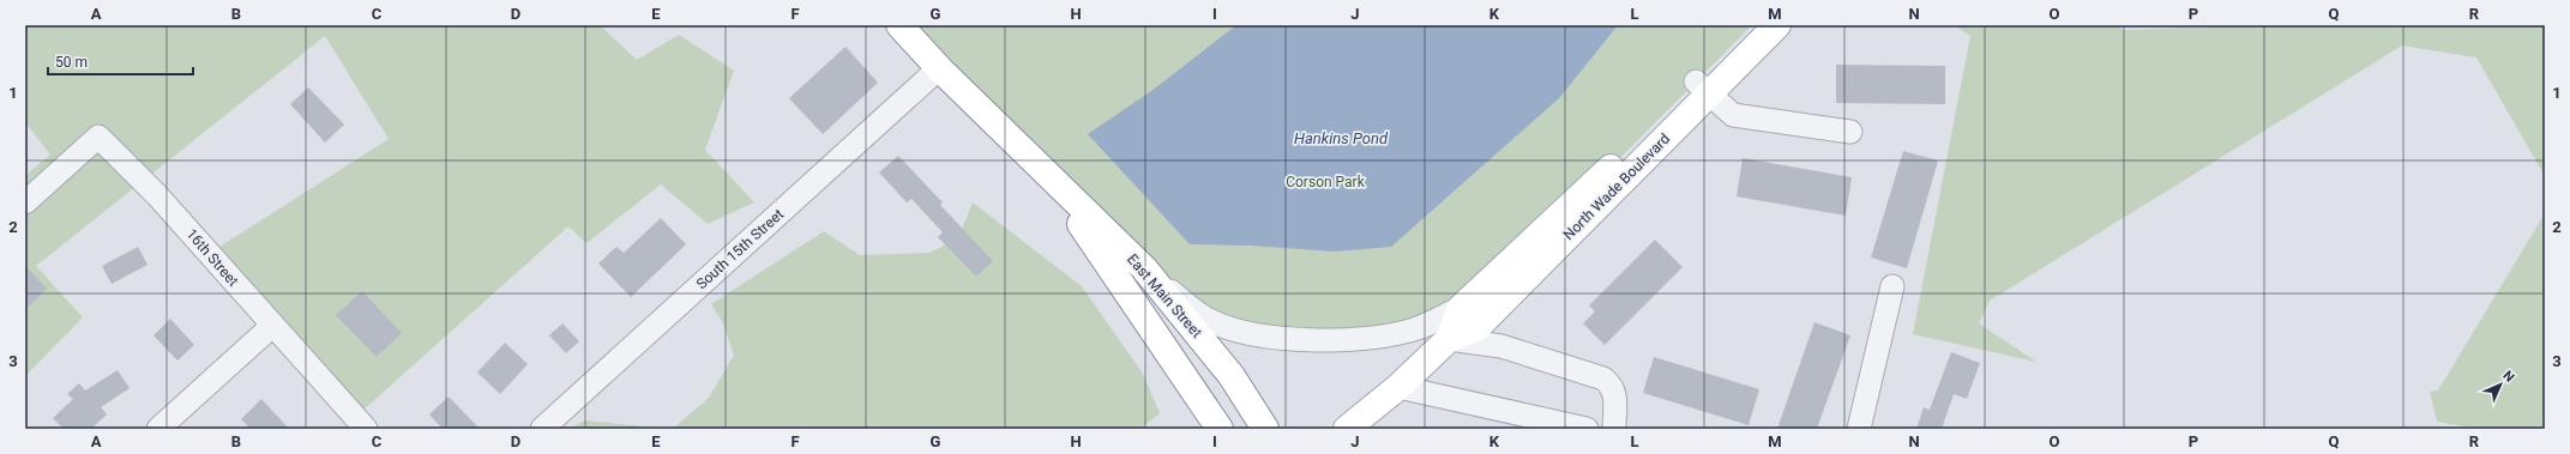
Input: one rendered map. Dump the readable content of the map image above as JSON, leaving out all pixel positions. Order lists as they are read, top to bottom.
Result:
{
  "streets": {
    "main road": ["North Wade Boulevard", "East Main Street"],
    "street": ["South 15th Street", "16th Street"]
  },
  "crossings": [
    ["South 15th Street", "East Main Street"]
  ],
  "water": ["Hankins Pond"],
  "parks": ["Corson Park"],
  "scale_bar": "50 m",
  "north": "top right",
  "grid": {
    "columns": [
      "A",
      "B",
      "C",
      "D",
      "E",
      "F",
      "G",
      "H",
      "I",
      "J",
      "K",
      "L",
      "M",
      "N",
      "O",
      "P",
      "Q",
      "R"
    ],
    "rows": ["1", "2", "3"]
  }
}
